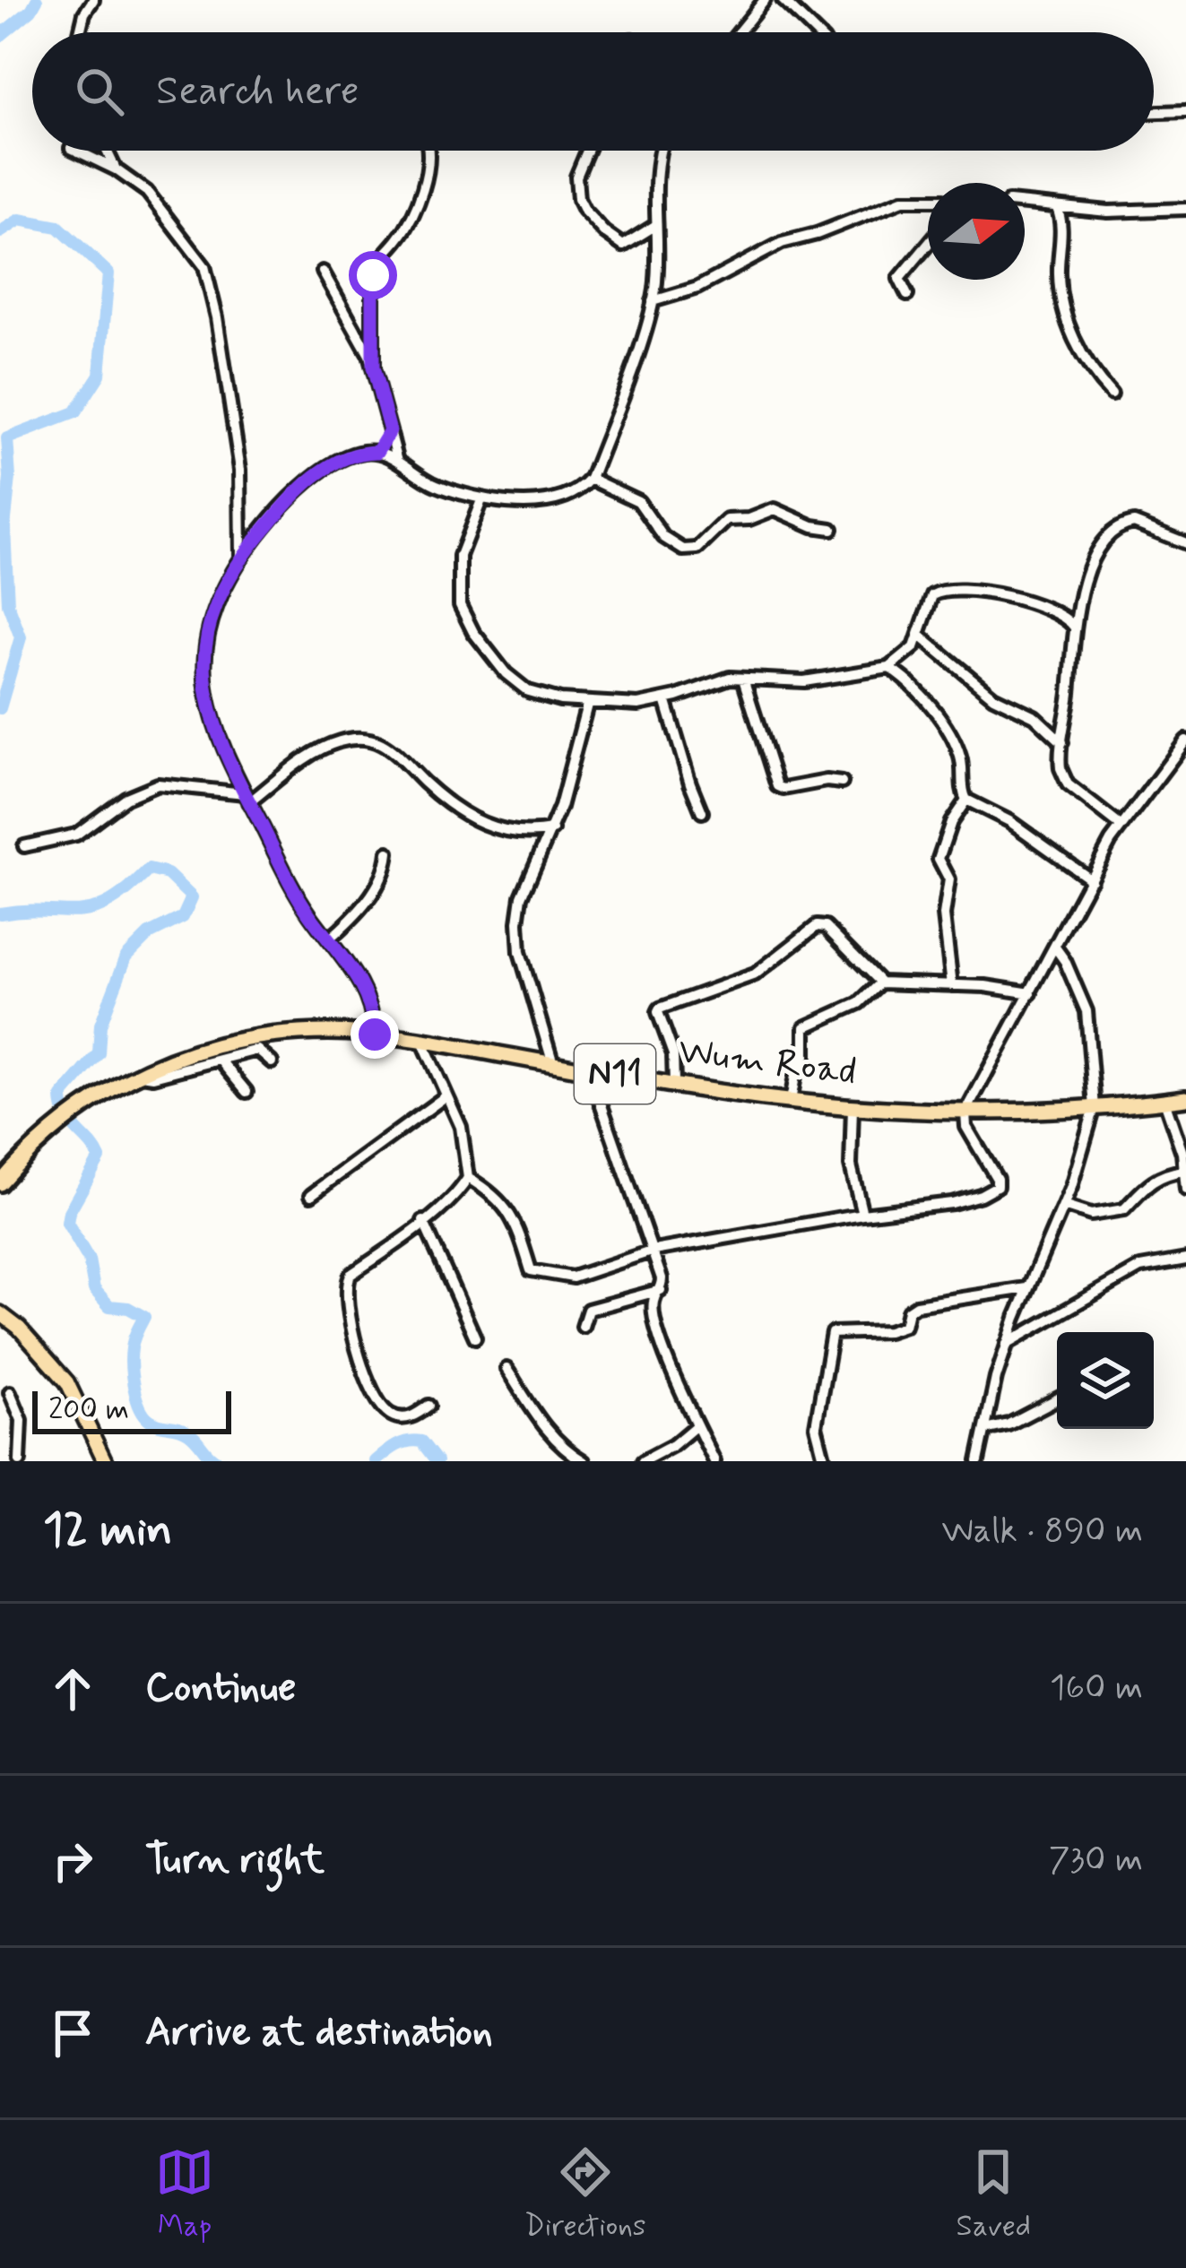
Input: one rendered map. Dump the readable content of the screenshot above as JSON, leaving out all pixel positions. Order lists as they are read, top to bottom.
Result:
{
  "streets": {
    "highway": ["Wum Road", "N11"]
  },
  "scale_bar": "200 m",
  "north": "right",
  "page": {
    "search": "Search here",
    "scale": "200 m",
    "heading": ["12 min", "Walk · 890 m"],
    "list": [
      ["Continue", "160 m"],
      ["Turn right", "730 m"],
      "Arrive at destination"
    ],
    "nav": ["Map", "Directions", "Saved"]
  }
}
